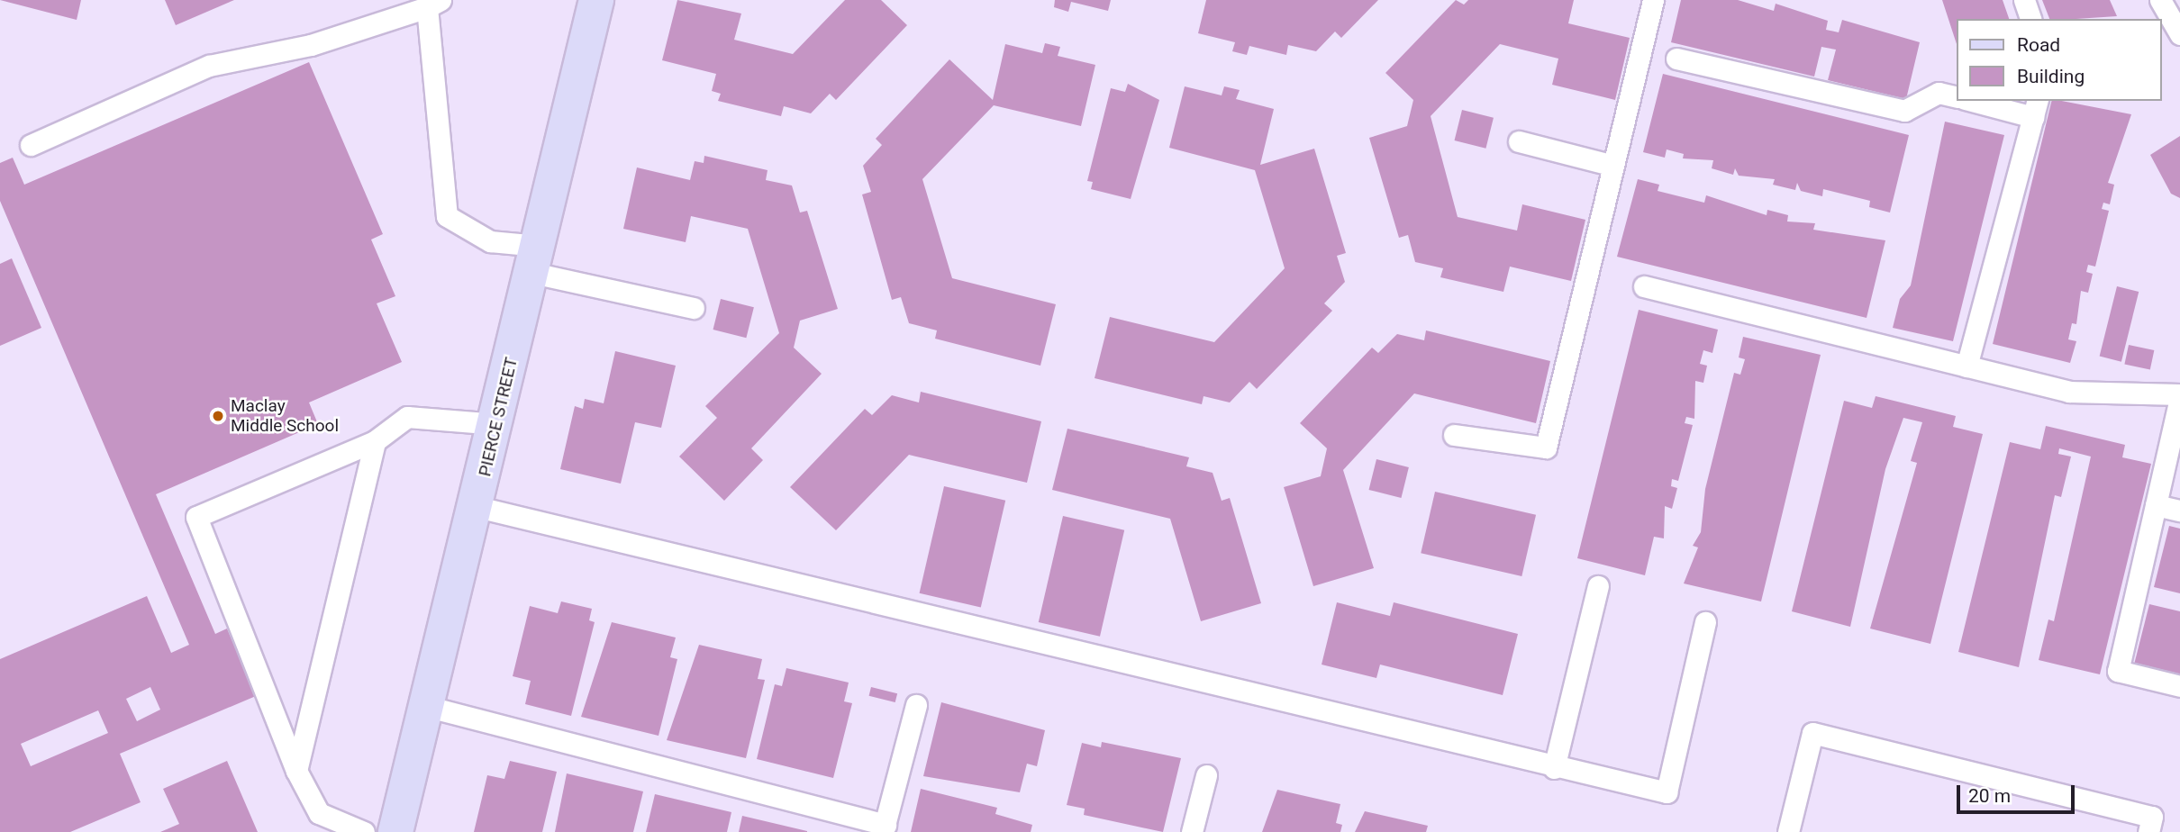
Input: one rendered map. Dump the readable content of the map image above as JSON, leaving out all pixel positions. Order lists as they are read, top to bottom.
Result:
{
  "streets": {
    "street": ["PIERCE STREET"]
  },
  "places": ["Maclay Middle School"],
  "legend": ["Road", "Building"],
  "scale_bar": "20 m"
}
